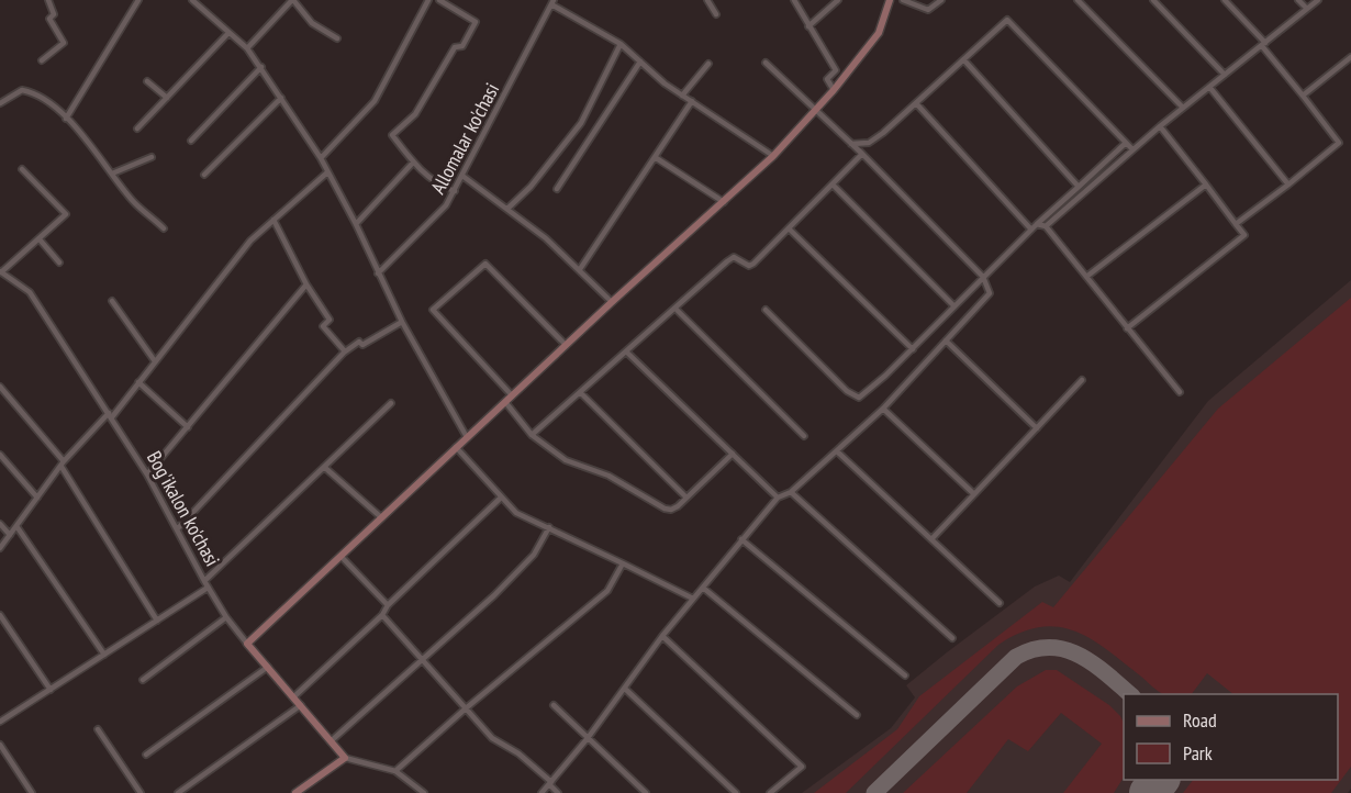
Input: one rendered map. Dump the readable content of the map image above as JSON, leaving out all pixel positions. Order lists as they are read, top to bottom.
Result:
{
  "streets": {
    "street": ["Allomalar ko'chasi", "Bog'ikalon ko'chasi"]
  },
  "legend": ["Road", "Park"]
}
